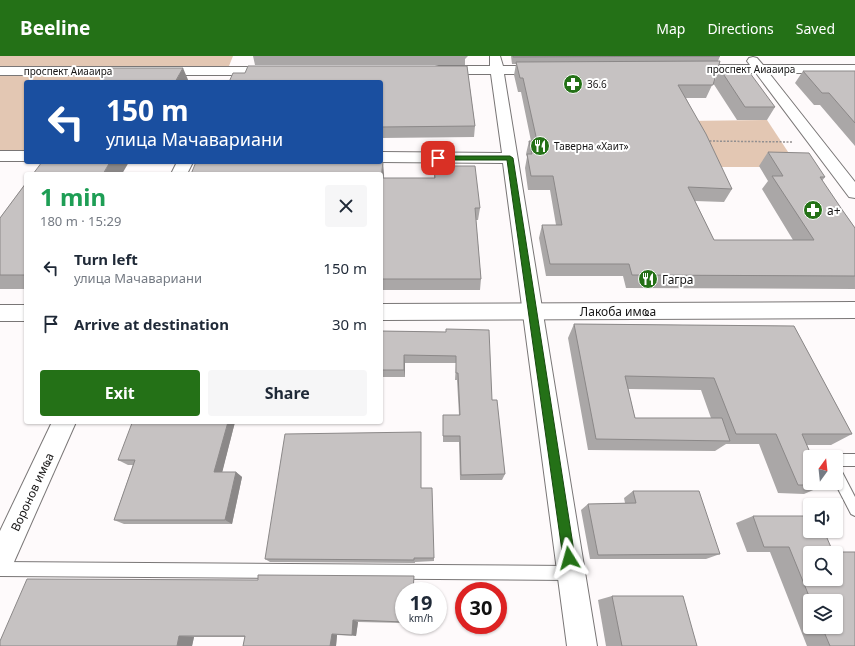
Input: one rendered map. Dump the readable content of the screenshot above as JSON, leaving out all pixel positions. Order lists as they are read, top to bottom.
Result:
{
  "streets": {
    "main road": ["Лакоба имҩа"],
    "street": ["проспект Аиааира", "Воронов имҩа"]
  },
  "places": {
    "pharmacy": ["36.6", "а+"],
    "restaurant": ["Таверна «Хаит»", "Гагра"]
  },
  "north": "top",
  "page": {
    "header": "Beeline",
    "nav": ["Map", "Directions", "Saved"],
    "turn": ["150 m", "улица Мачавариани"],
    "heading": ["1 min", "180 m · 15:29"],
    "list": [
      {
        "name": "Turn left",
        "note": "улица Мачавариани",
        "value": "150 m"
      },
      {
        "name": "Arrive at destination",
        "value": "30 m"
      }
    ],
    "buttons": ["Exit", "Share"],
    "speed": "19 km/h",
    "limit": "30"
  }
}
